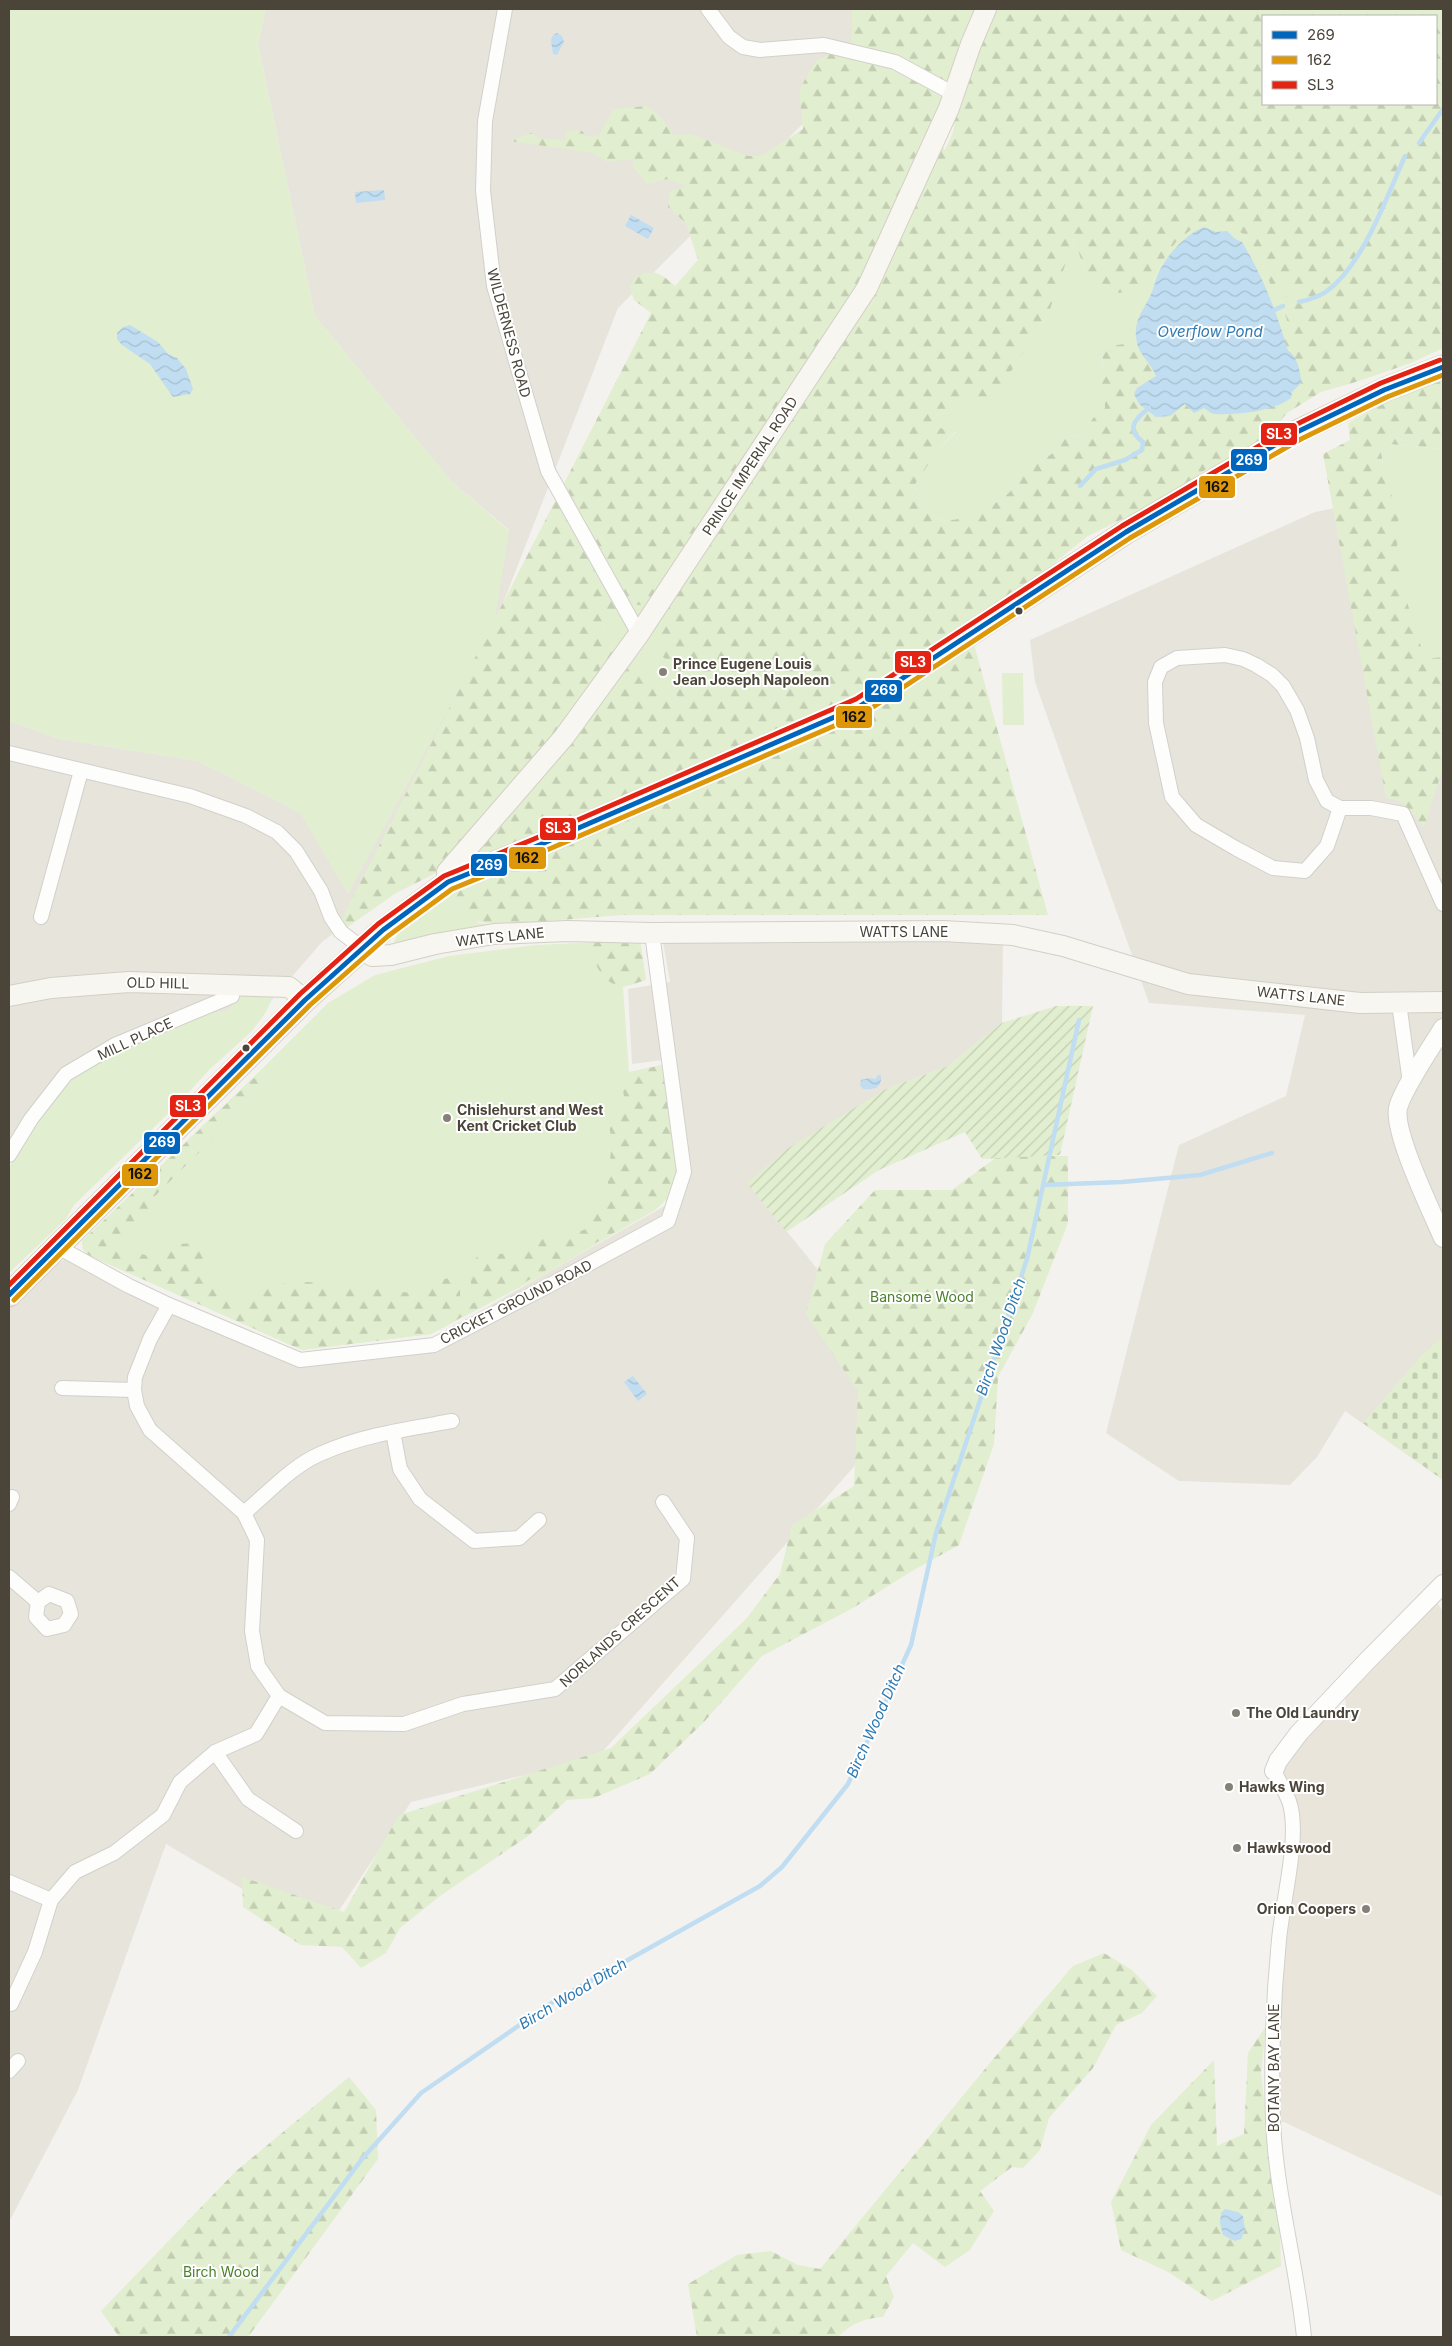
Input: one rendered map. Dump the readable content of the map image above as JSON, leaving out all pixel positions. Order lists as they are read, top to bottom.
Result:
{
  "streets": {
    "main road": ["PRINCE IMPERIAL ROAD", "WATTS LANE", "OLD HILL"],
    "street": [
      "WILDERNESS ROAD",
      "MILL PLACE",
      "CRICKET GROUND ROAD",
      "NORLANDS CRESCENT",
      "BOTANY BAY LANE"
    ]
  },
  "crossings": [
    ["WILDERNESS ROAD", "PRINCE IMPERIAL ROAD"],
    ["WATTS LANE", "CRICKET GROUND ROAD"],
    ["OLD HILL", "MILL PLACE"],
    ["CRICKET GROUND ROAD", "NORLANDS CRESCENT"]
  ],
  "water": ["Overflow Pond", "Birch Wood Ditch"],
  "parks": ["Bansome Wood", "Birch Wood"],
  "places": [
    "Prince Eugene Louis Jean Joseph Napoleon",
    "Chislehurst and West Kent Cricket Club",
    "The Old Laundry",
    "Hawks Wing",
    "Hawkswood",
    "Orion Coopers"
  ],
  "lines": ["transit line SL3", "transit line 269", "transit line 162"],
  "legend": ["269", "162", "SL3"]
}
